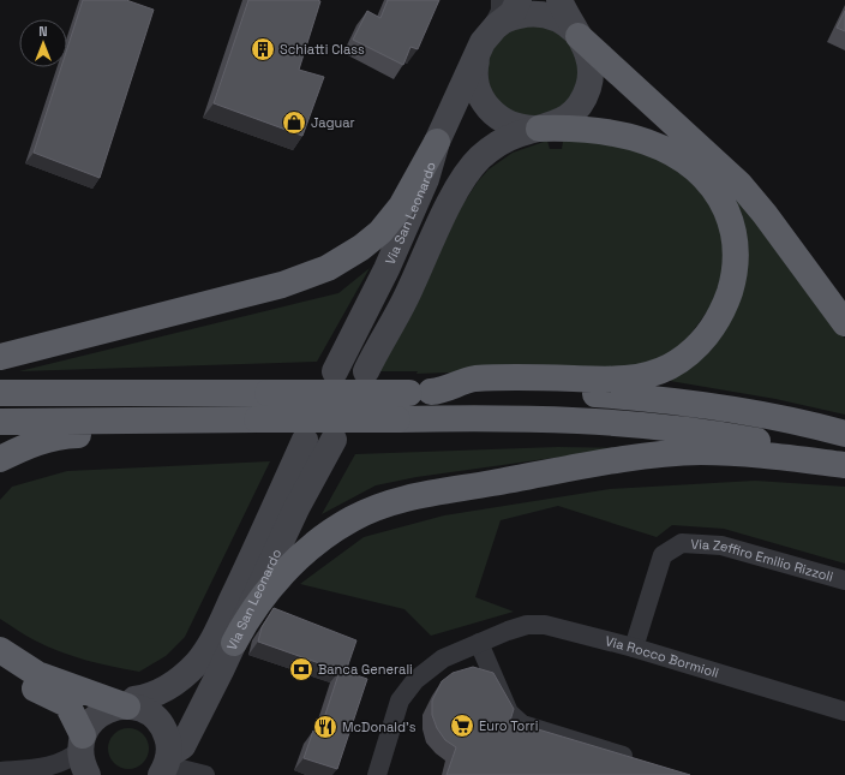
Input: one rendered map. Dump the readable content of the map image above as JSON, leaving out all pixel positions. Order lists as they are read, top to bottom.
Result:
{
  "streets": {
    "main road": ["Via San Leonardo"],
    "street": ["Via Zeffiro Emilio Rizzoli", "Via Rocco Bormioli"]
  },
  "crossings": [
    ["Via Zeffiro Emilio Rizzoli", "Via Rocco Bormioli"]
  ],
  "places": {
    "building": ["Schiatti Class"],
    "shop": ["Jaguar"],
    "bank": ["Banca Generali"],
    "supermarket": ["Euro Torri"],
    "restaurant": ["McDonald's"]
  },
  "north": "top"
}
